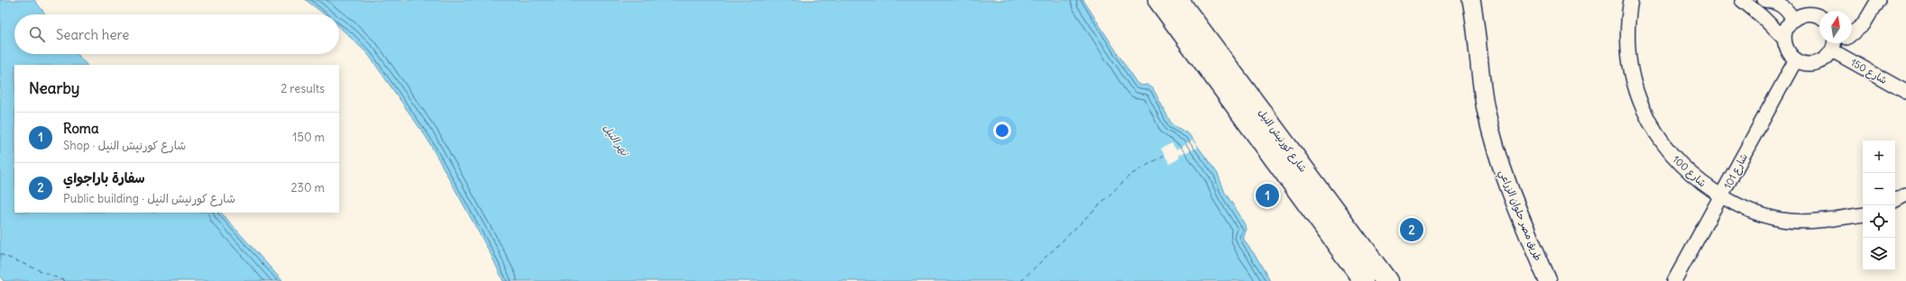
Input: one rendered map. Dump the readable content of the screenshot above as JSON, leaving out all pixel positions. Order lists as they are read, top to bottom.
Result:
{
  "streets": {
    "highway": ["شارع كورنيش النيل"],
    "main road": ["طريق مصر حلوان الزراعي"],
    "street": ["شارع 150", "شارع 100", "شارع 101"]
  },
  "crossings": [
    ["شارع 100", "شارع 101"]
  ],
  "water": ["نهر النيل"],
  "north": "top",
  "page": {
    "search": "Search here",
    "heading": ["Nearby", "2 results"],
    "list": [
      {
        "mark": "1",
        "name": "Roma",
        "note": "Shop · شارع كورنيش النيل",
        "value": "150 m"
      },
      {
        "mark": "2",
        "name": "سفارة باراجواي",
        "note": "Public building · شارع كورنيش النيل",
        "value": "230 m"
      }
    ],
    "map_buttons": ["+", "−"],
    "pins": ["1", "2"]
  }
}
